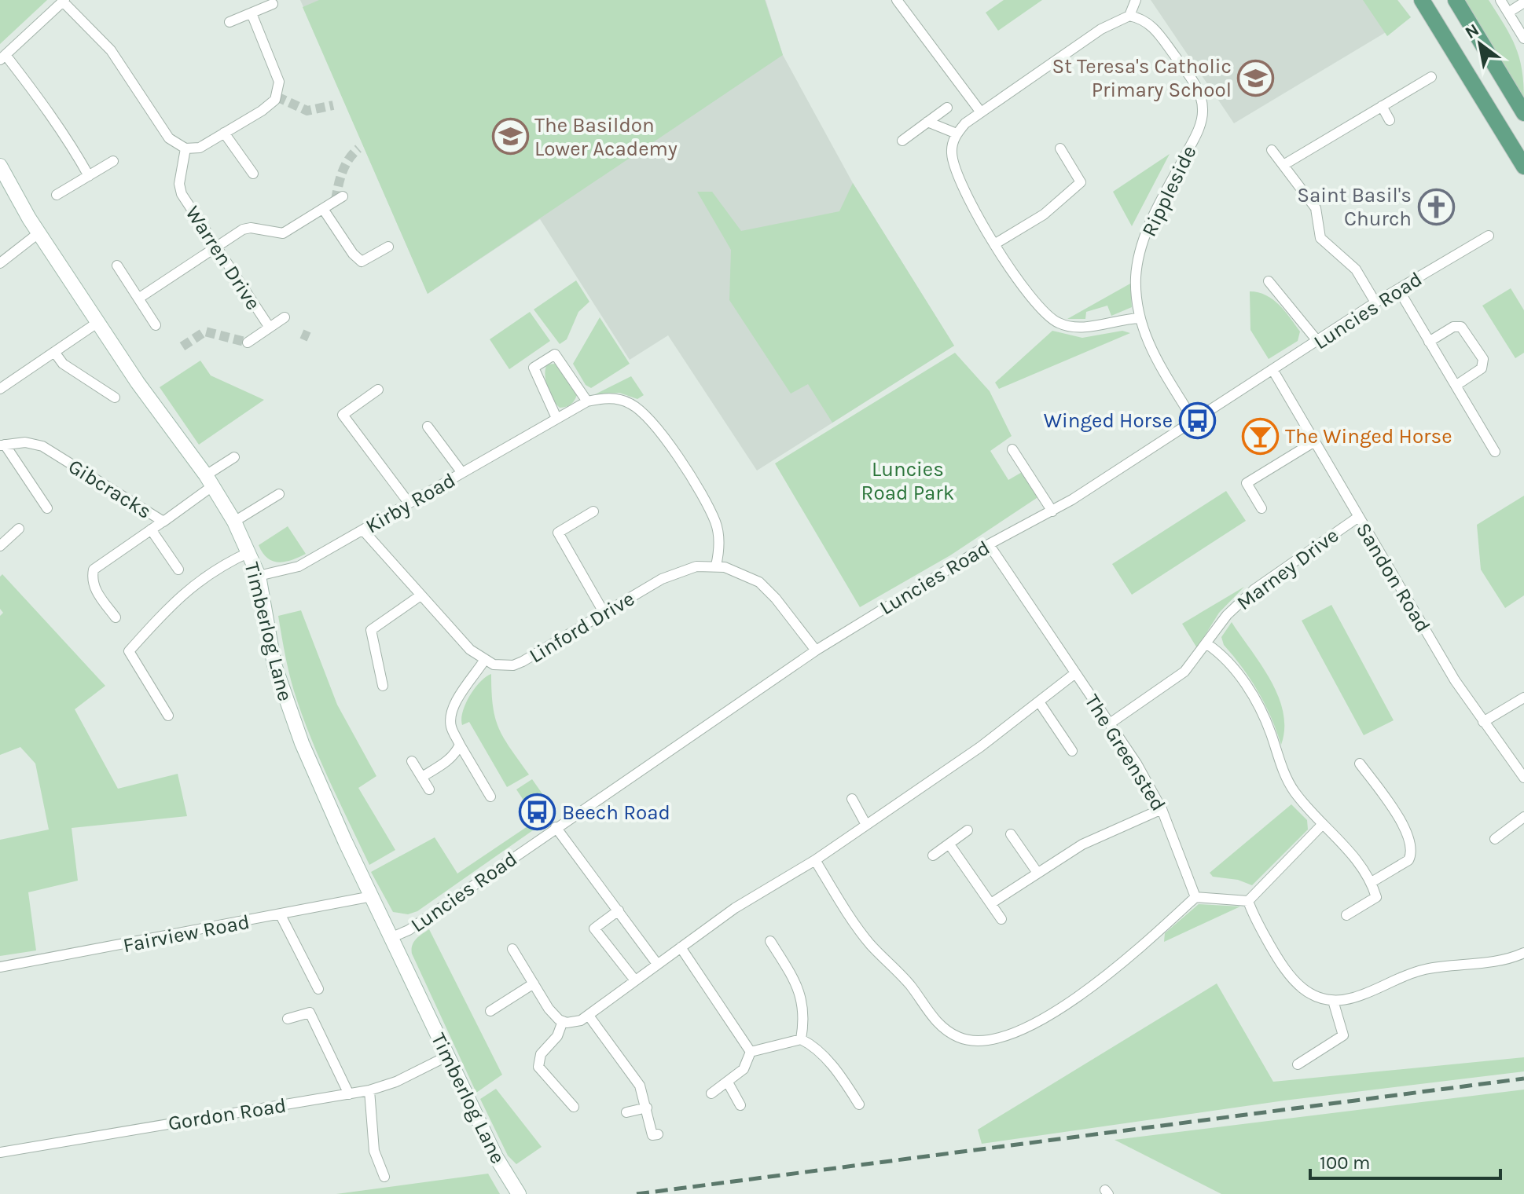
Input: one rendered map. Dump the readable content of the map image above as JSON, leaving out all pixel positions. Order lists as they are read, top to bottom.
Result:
{
  "streets": {
    "main road": ["Timberlog Lane"],
    "street": [
      "Rippleside",
      "Warren Drive",
      "Luncies Road",
      "Gibcracks",
      "Kirby Road",
      "Marney Drive",
      "Sandon Road",
      "Linford Drive",
      "The Greensted",
      "Fairview Road",
      "Gordon Road"
    ]
  },
  "crossings": [
    ["Rippleside", "Luncies Road"],
    ["Luncies Road", "Sandon Road"],
    ["Luncies Road", "Linford Drive"],
    ["Luncies Road", "Timberlog Lane"],
    ["Luncies Road", "The Greensted"],
    ["Gibcracks", "Timberlog Lane"],
    ["Kirby Road", "Linford Drive"],
    ["Kirby Road", "Timberlog Lane"],
    ["Marney Drive", "Sandon Road"],
    ["Marney Drive", "The Greensted"],
    ["Timberlog Lane", "Fairview Road"],
    ["Timberlog Lane", "Gordon Road"]
  ],
  "parks": ["Luncies Road Park"],
  "places": {
    "school or university": ["St Teresa's Catholic Primary School", "The Basildon Lower Academy"],
    "church": ["Saint Basil's Church"],
    "bus stop": ["Winged Horse", "Beech Road"],
    "bar": ["The Winged Horse"]
  },
  "scale_bar": "100 m",
  "north": "top left"
}
